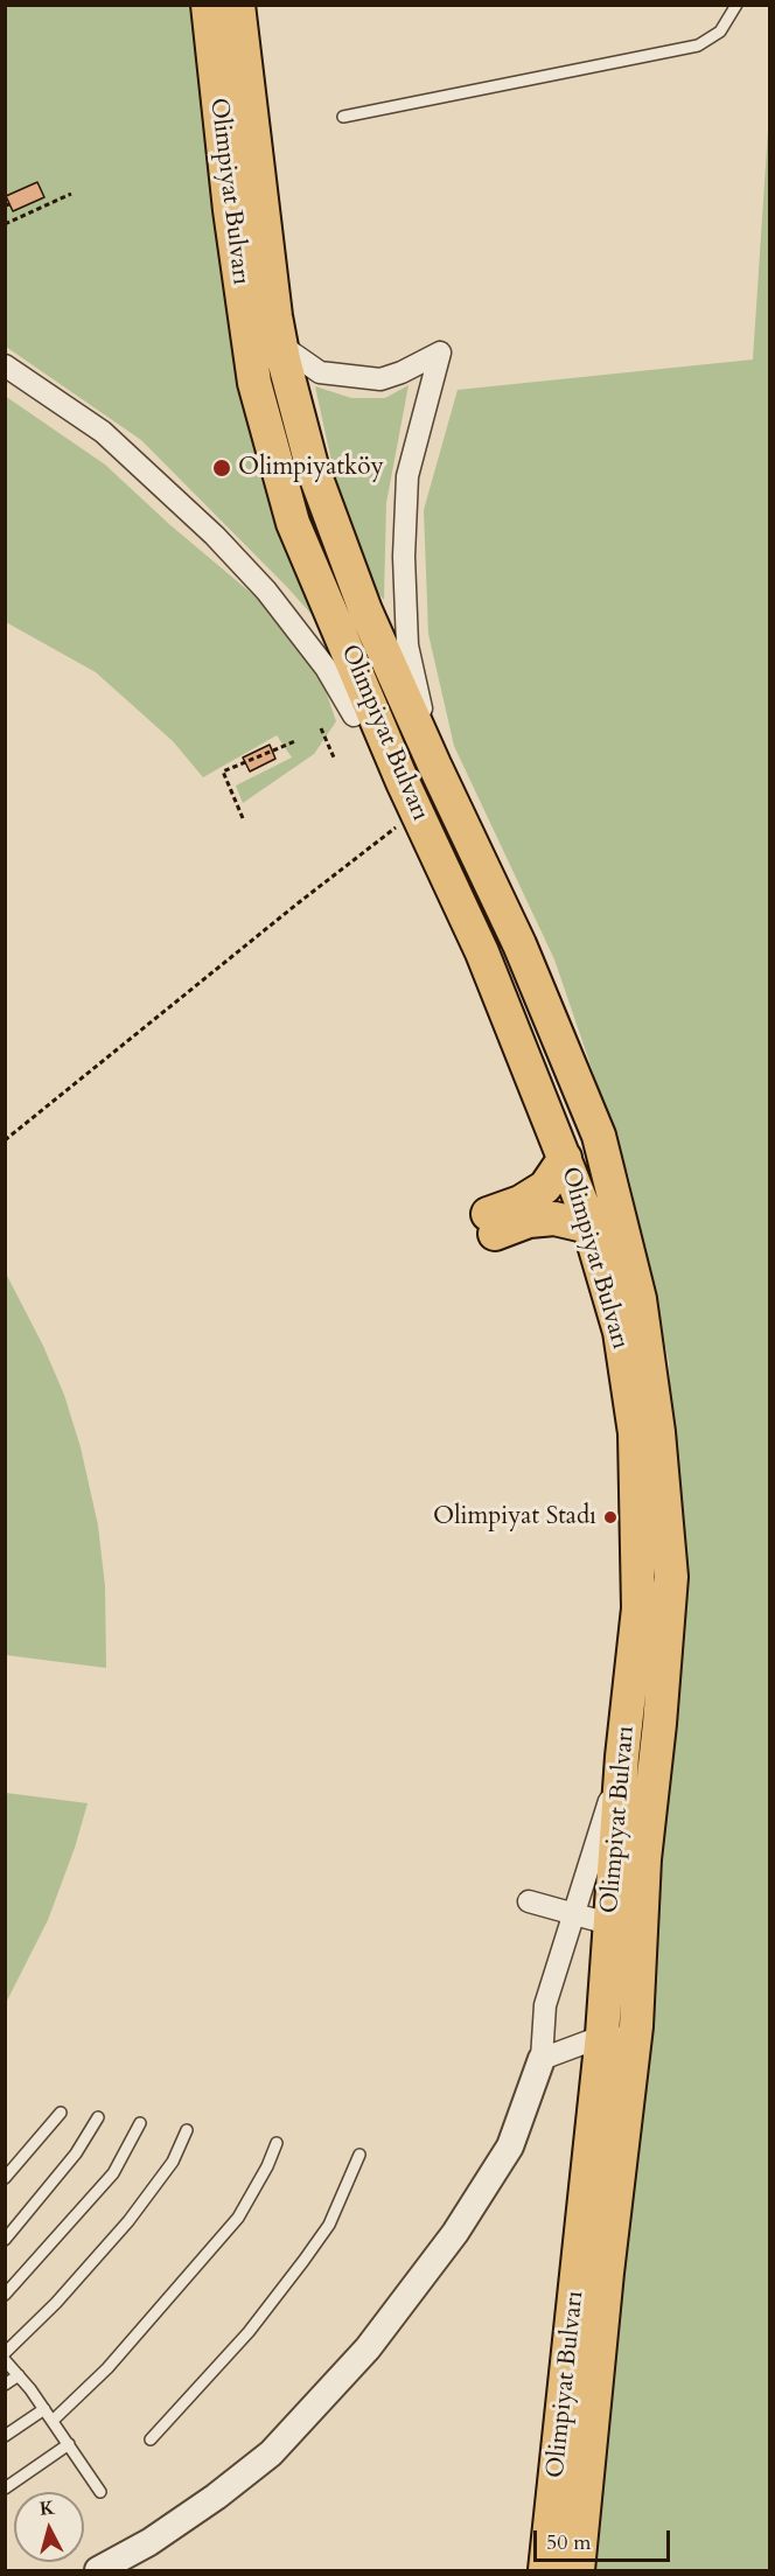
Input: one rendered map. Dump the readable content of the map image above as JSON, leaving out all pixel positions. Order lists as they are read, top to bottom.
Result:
{
  "streets": {
    "main road": ["Olimpiyat Bulvarı"]
  },
  "places": ["Olimpiyatköy", "Olimpiyat Stadı"],
  "scale_bar": "50 m",
  "north": "top"
}
